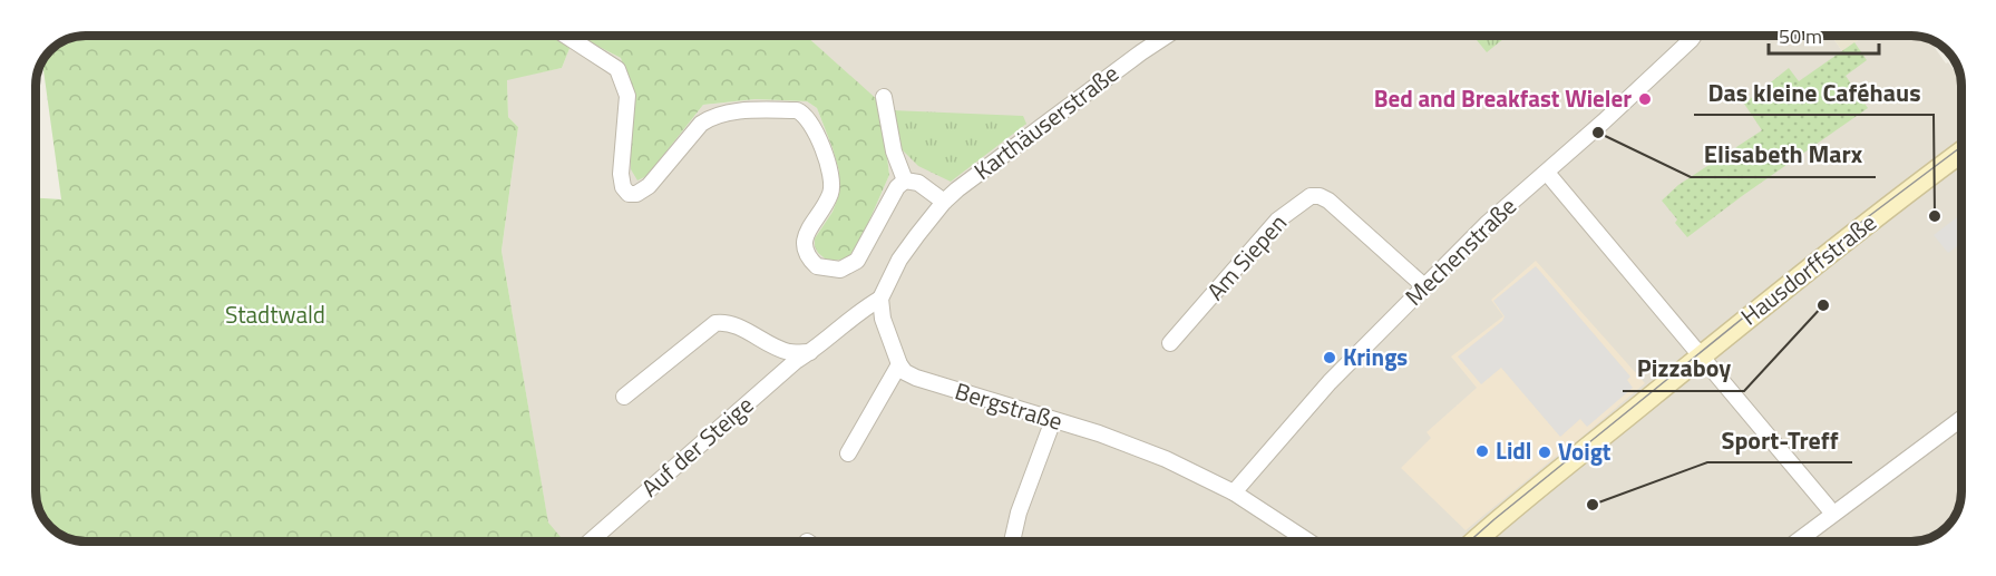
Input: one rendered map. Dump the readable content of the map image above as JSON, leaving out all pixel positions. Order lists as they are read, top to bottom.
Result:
{
  "streets": {
    "main road": ["Hausdorffstraße"],
    "street": [
      "Karthäuserstraße",
      "Mechenstraße",
      "Am Siepen",
      "Bergstraße",
      "Auf der Steige"
    ]
  },
  "crossings": [
    ["Mechenstraße", "Am Siepen"],
    ["Mechenstraße", "Bergstraße"]
  ],
  "parks": ["Stadtwald"],
  "places": [
    "Bed and Breakfast Wieler",
    "Elisabeth Marx",
    "Das kleine Caféhaus",
    "Pizzaboy",
    "Krings",
    "Lidl",
    "Voigt",
    "Sport-Treff"
  ],
  "scale_bar": "50 m"
}
